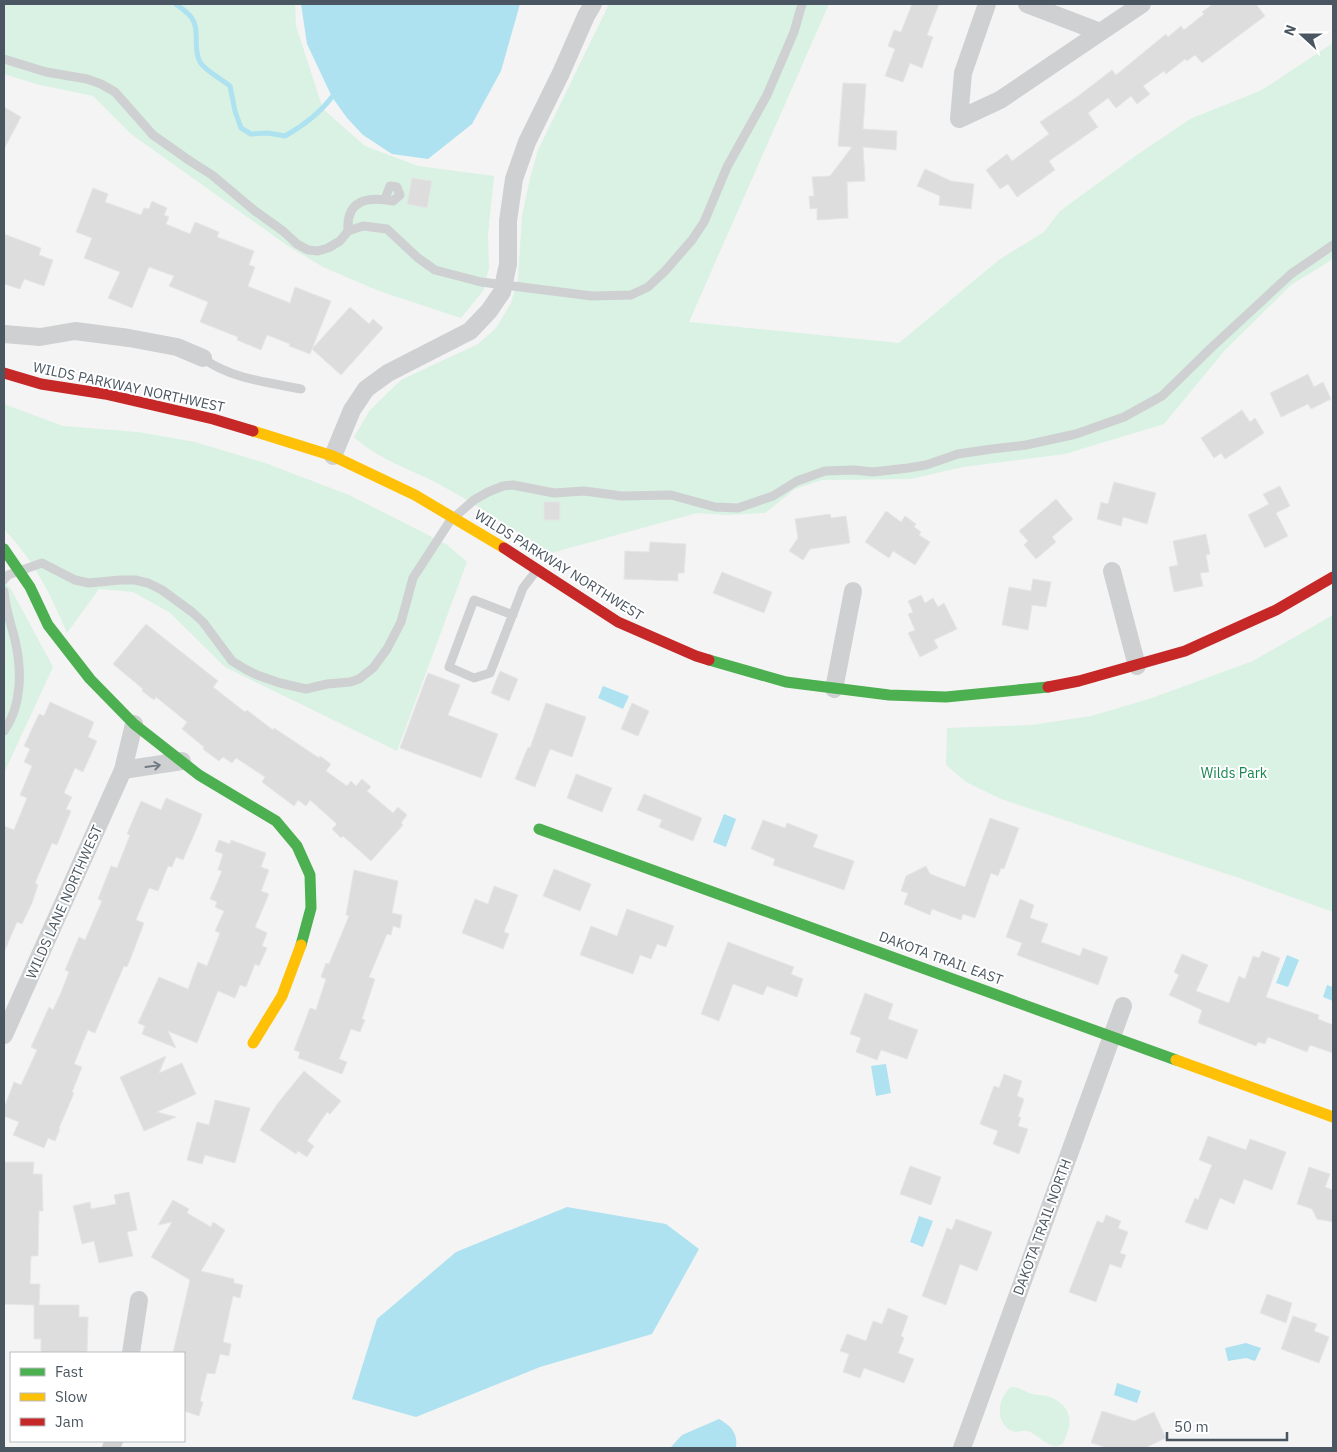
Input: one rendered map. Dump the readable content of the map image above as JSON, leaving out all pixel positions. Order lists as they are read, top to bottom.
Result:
{
  "streets": {
    "street": [
      "WILDS PARKWAY NORTHWEST",
      "WILDS LANE NORTHWEST",
      "DAKOTA TRAIL EAST",
      "DAKOTA TRAIL NORTH"
    ]
  },
  "crossings": [
    ["DAKOTA TRAIL EAST", "DAKOTA TRAIL NORTH"]
  ],
  "parks": ["Wilds Park"],
  "legend": ["Fast", "Slow", "Jam"],
  "scale_bar": "50 m",
  "north": "left"
}
